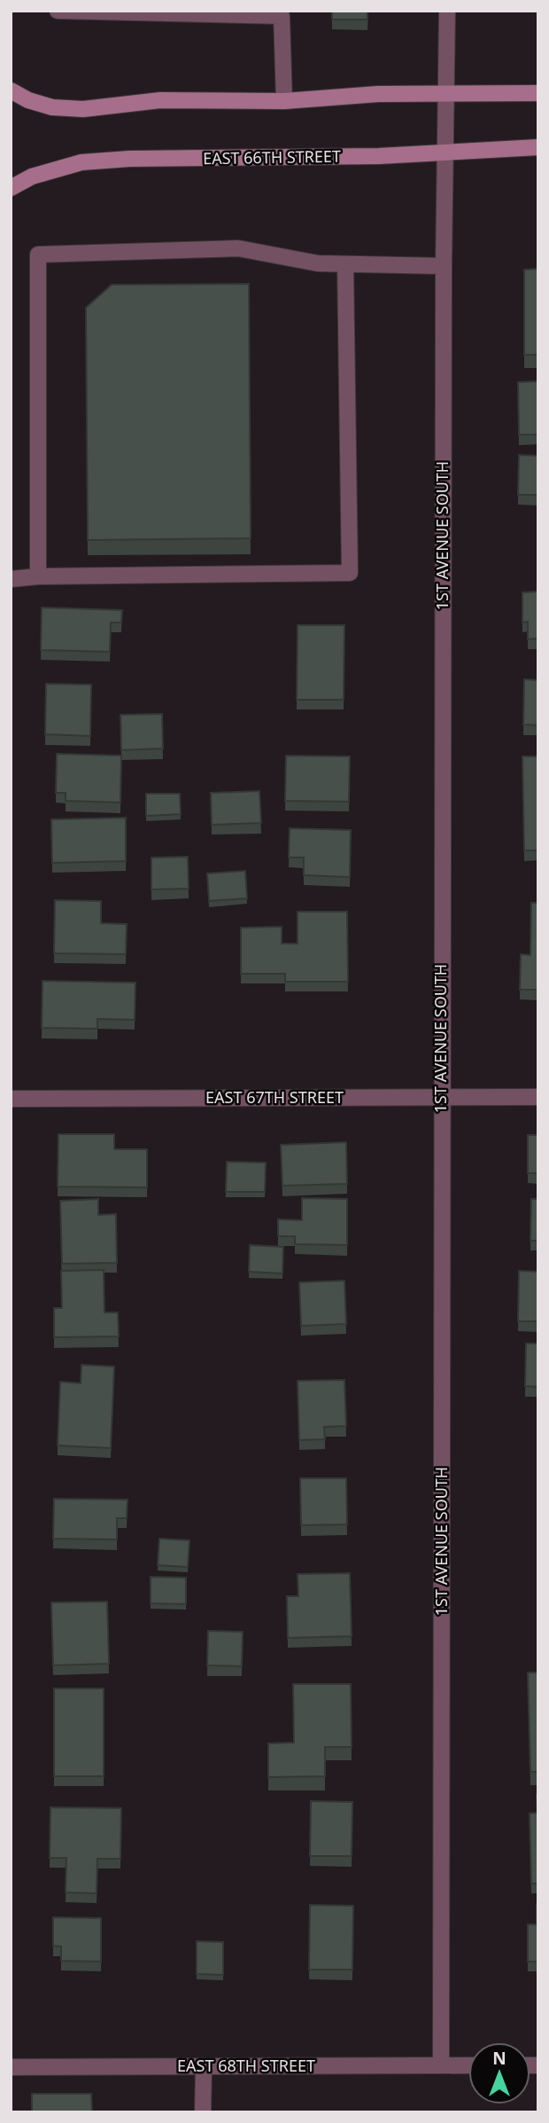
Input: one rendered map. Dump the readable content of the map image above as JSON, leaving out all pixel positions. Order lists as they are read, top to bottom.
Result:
{
  "streets": {
    "main road": ["EAST 66TH STREET"],
    "street": ["1ST AVENUE SOUTH", "EAST 67TH STREET", "EAST 68TH STREET"]
  },
  "crossings": [
    ["EAST 66TH STREET", "1ST AVENUE SOUTH"],
    ["1ST AVENUE SOUTH", "EAST 67TH STREET"],
    ["1ST AVENUE SOUTH", "EAST 68TH STREET"]
  ],
  "north": "top"
}
